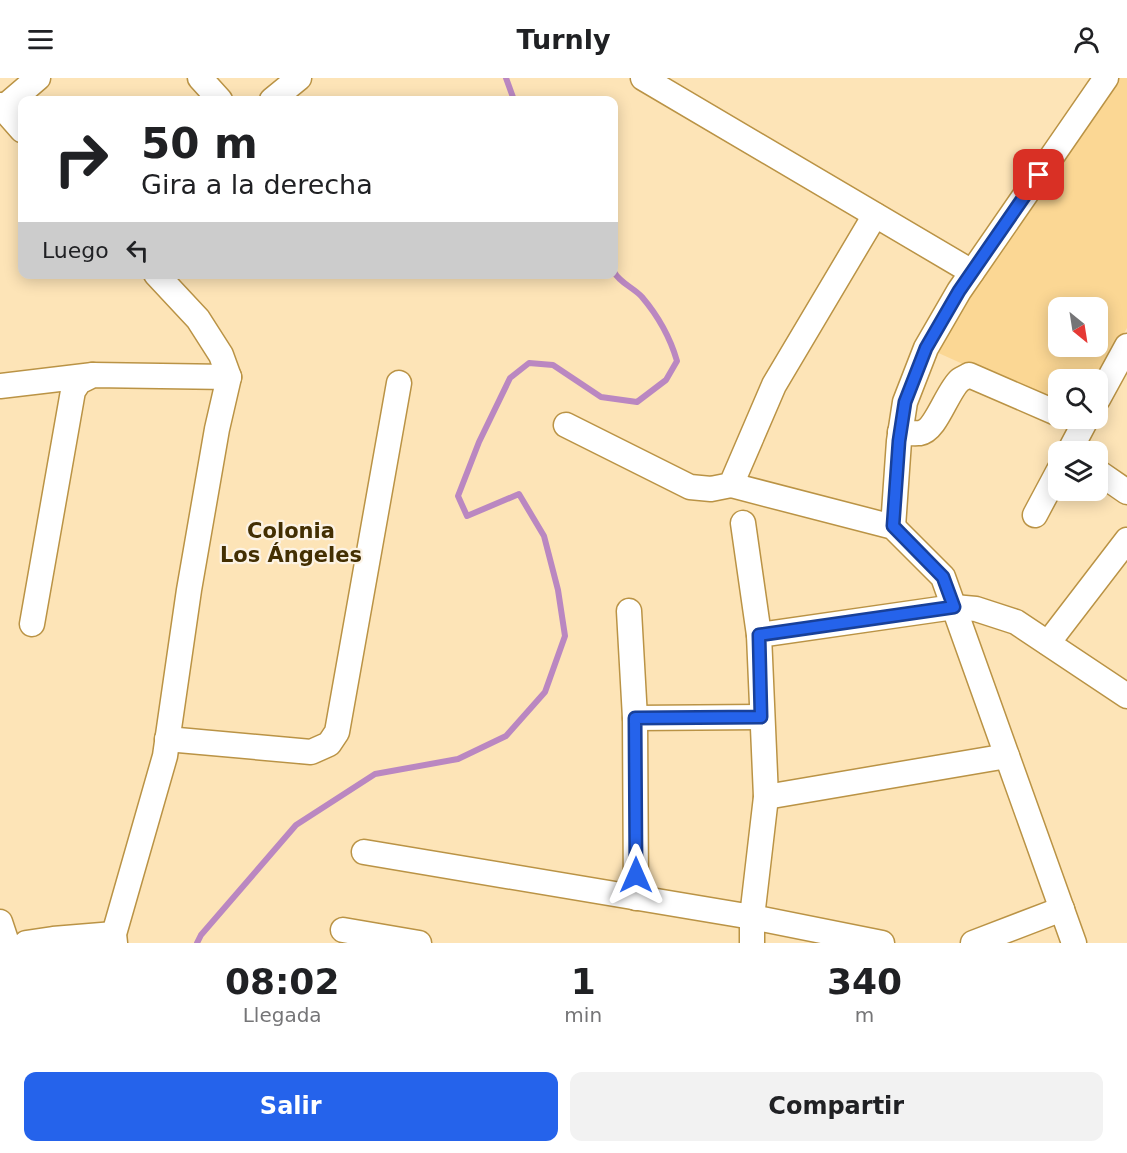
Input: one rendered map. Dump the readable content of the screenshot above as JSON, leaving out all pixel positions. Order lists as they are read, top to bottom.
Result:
{
  "districts": ["Colonia Los Ángeles"],
  "north": "bottom right",
  "page": {
    "header": "Turnly",
    "turn": ["50 m", "Gira a la derecha"],
    "then": "Luego",
    "eta": [
      "08:02",
      "Llegada",
      "1",
      "min",
      "340",
      "m"
    ],
    "buttons": ["Salir", "Compartir"]
  }
}
